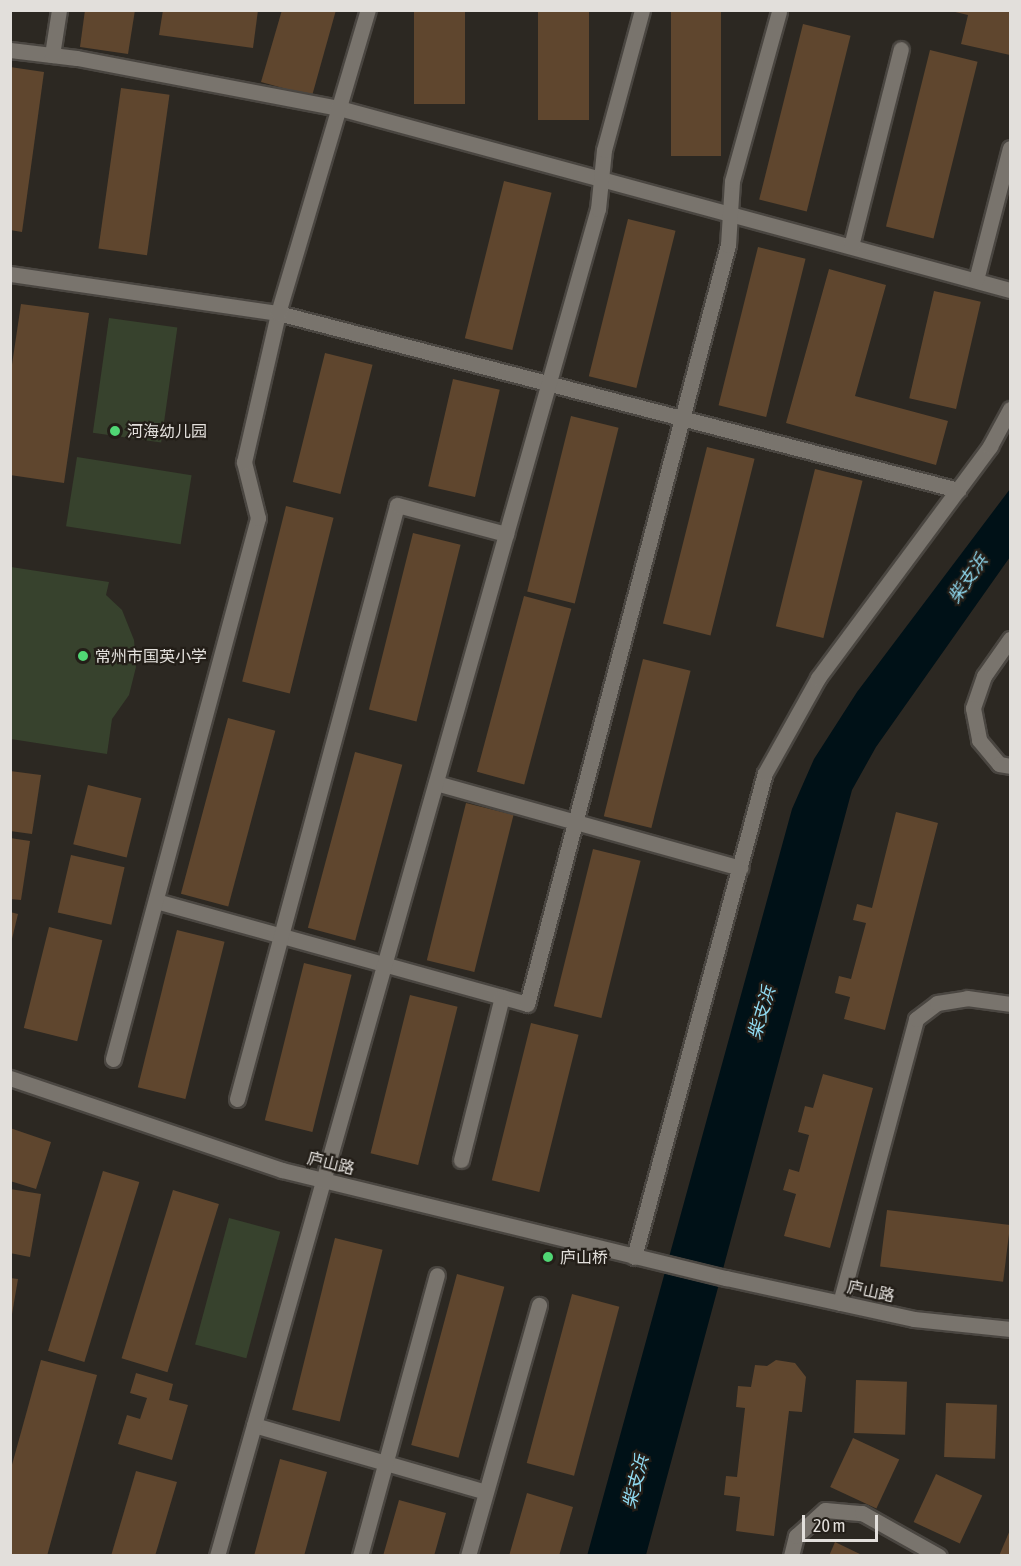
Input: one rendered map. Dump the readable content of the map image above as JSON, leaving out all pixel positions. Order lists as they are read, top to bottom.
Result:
{
  "streets": {
    "street": ["庐山路"]
  },
  "water": ["柴支浜"],
  "places": ["河海幼儿园", "常州市国英小学", "庐山桥"],
  "scale_bar": "20 m"
}
